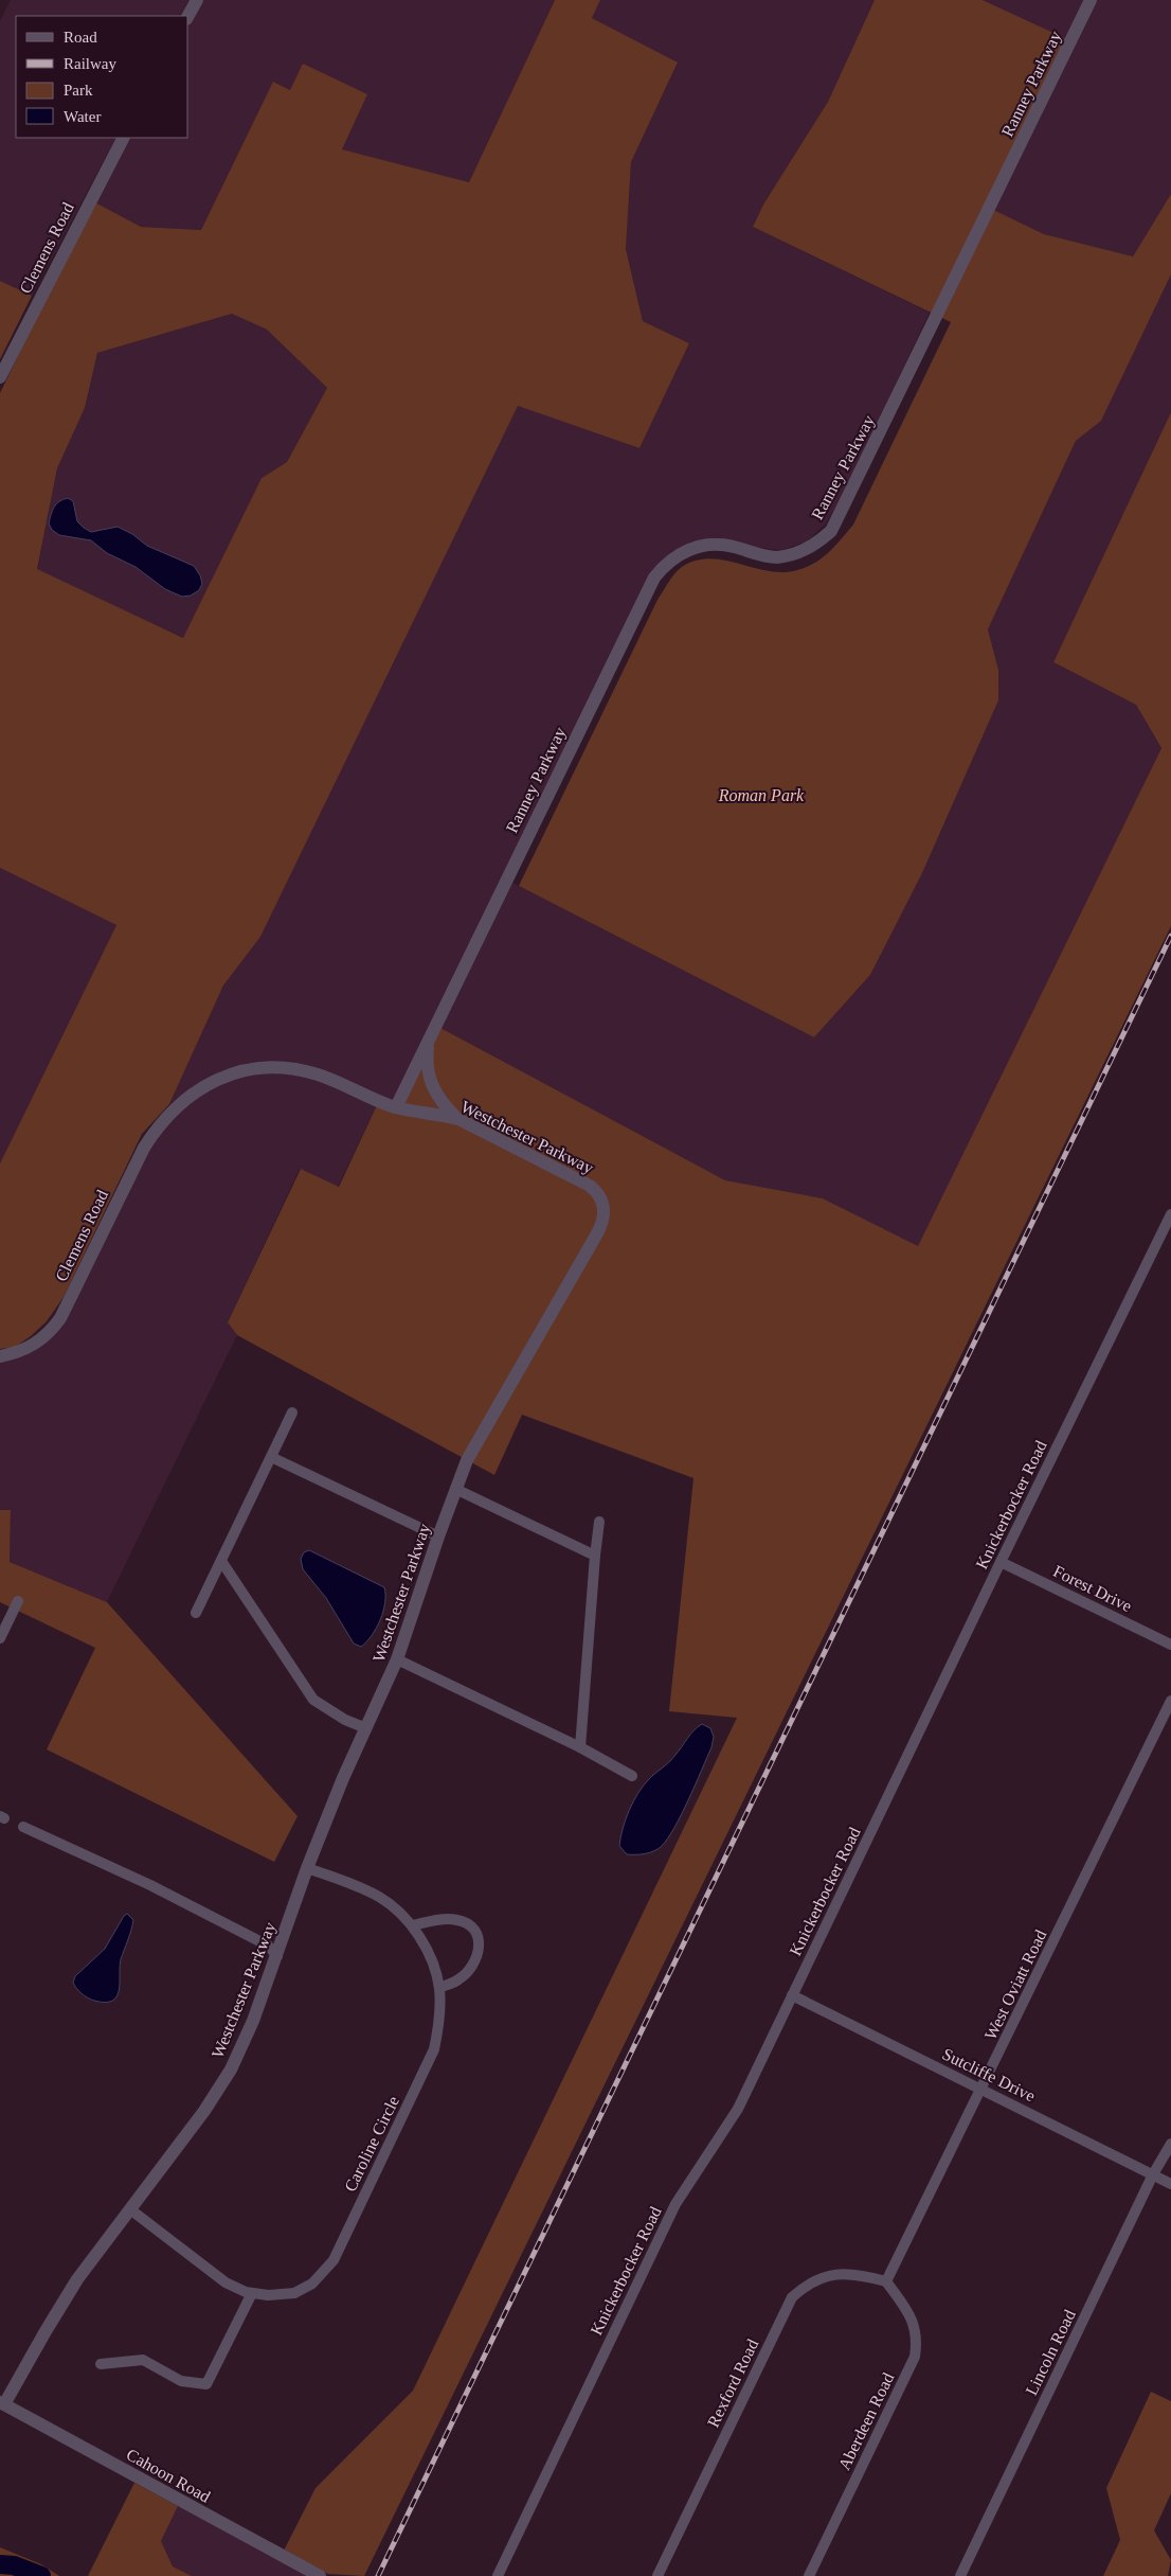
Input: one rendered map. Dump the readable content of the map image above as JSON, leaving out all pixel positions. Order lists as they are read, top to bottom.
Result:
{
  "streets": {
    "street": [
      "Ranney Parkway",
      "Clemens Road",
      "Westchester Parkway",
      "Knickerbocker Road",
      "Forest Drive",
      "West Oviatt Road",
      "Sutcliffe Drive",
      "Caroline Circle",
      "Lincoln Road",
      "Rexford Road",
      "Aberdeen Road",
      "Cahoon Road"
    ]
  },
  "crossings": [
    ["Ranney Parkway", "Westchester Parkway"],
    ["Clemens Road", "Westchester Parkway"],
    ["Westchester Parkway", "Caroline Circle"],
    ["Westchester Parkway", "Cahoon Road"],
    ["Knickerbocker Road", "Forest Drive"],
    ["Knickerbocker Road", "Sutcliffe Drive"],
    ["West Oviatt Road", "Sutcliffe Drive"],
    ["West Oviatt Road", "Rexford Road"],
    ["West Oviatt Road", "Aberdeen Road"],
    ["Sutcliffe Drive", "Lincoln Road"],
    ["Rexford Road", "Aberdeen Road"]
  ],
  "parks": ["Roman Park"],
  "legend": [
    "Road",
    "Railway",
    "Park",
    "Water"
  ]
}
